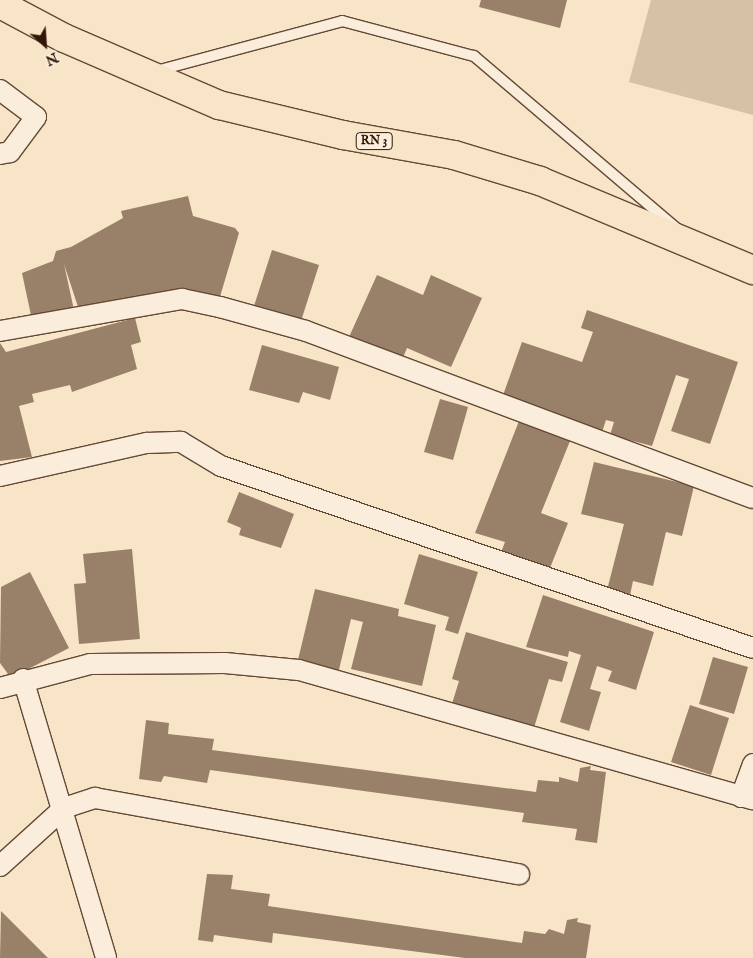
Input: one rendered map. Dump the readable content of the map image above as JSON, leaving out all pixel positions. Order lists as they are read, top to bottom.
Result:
{
  "streets": {
    "main road": ["RN 3"]
  },
  "north": "bottom right"
}
